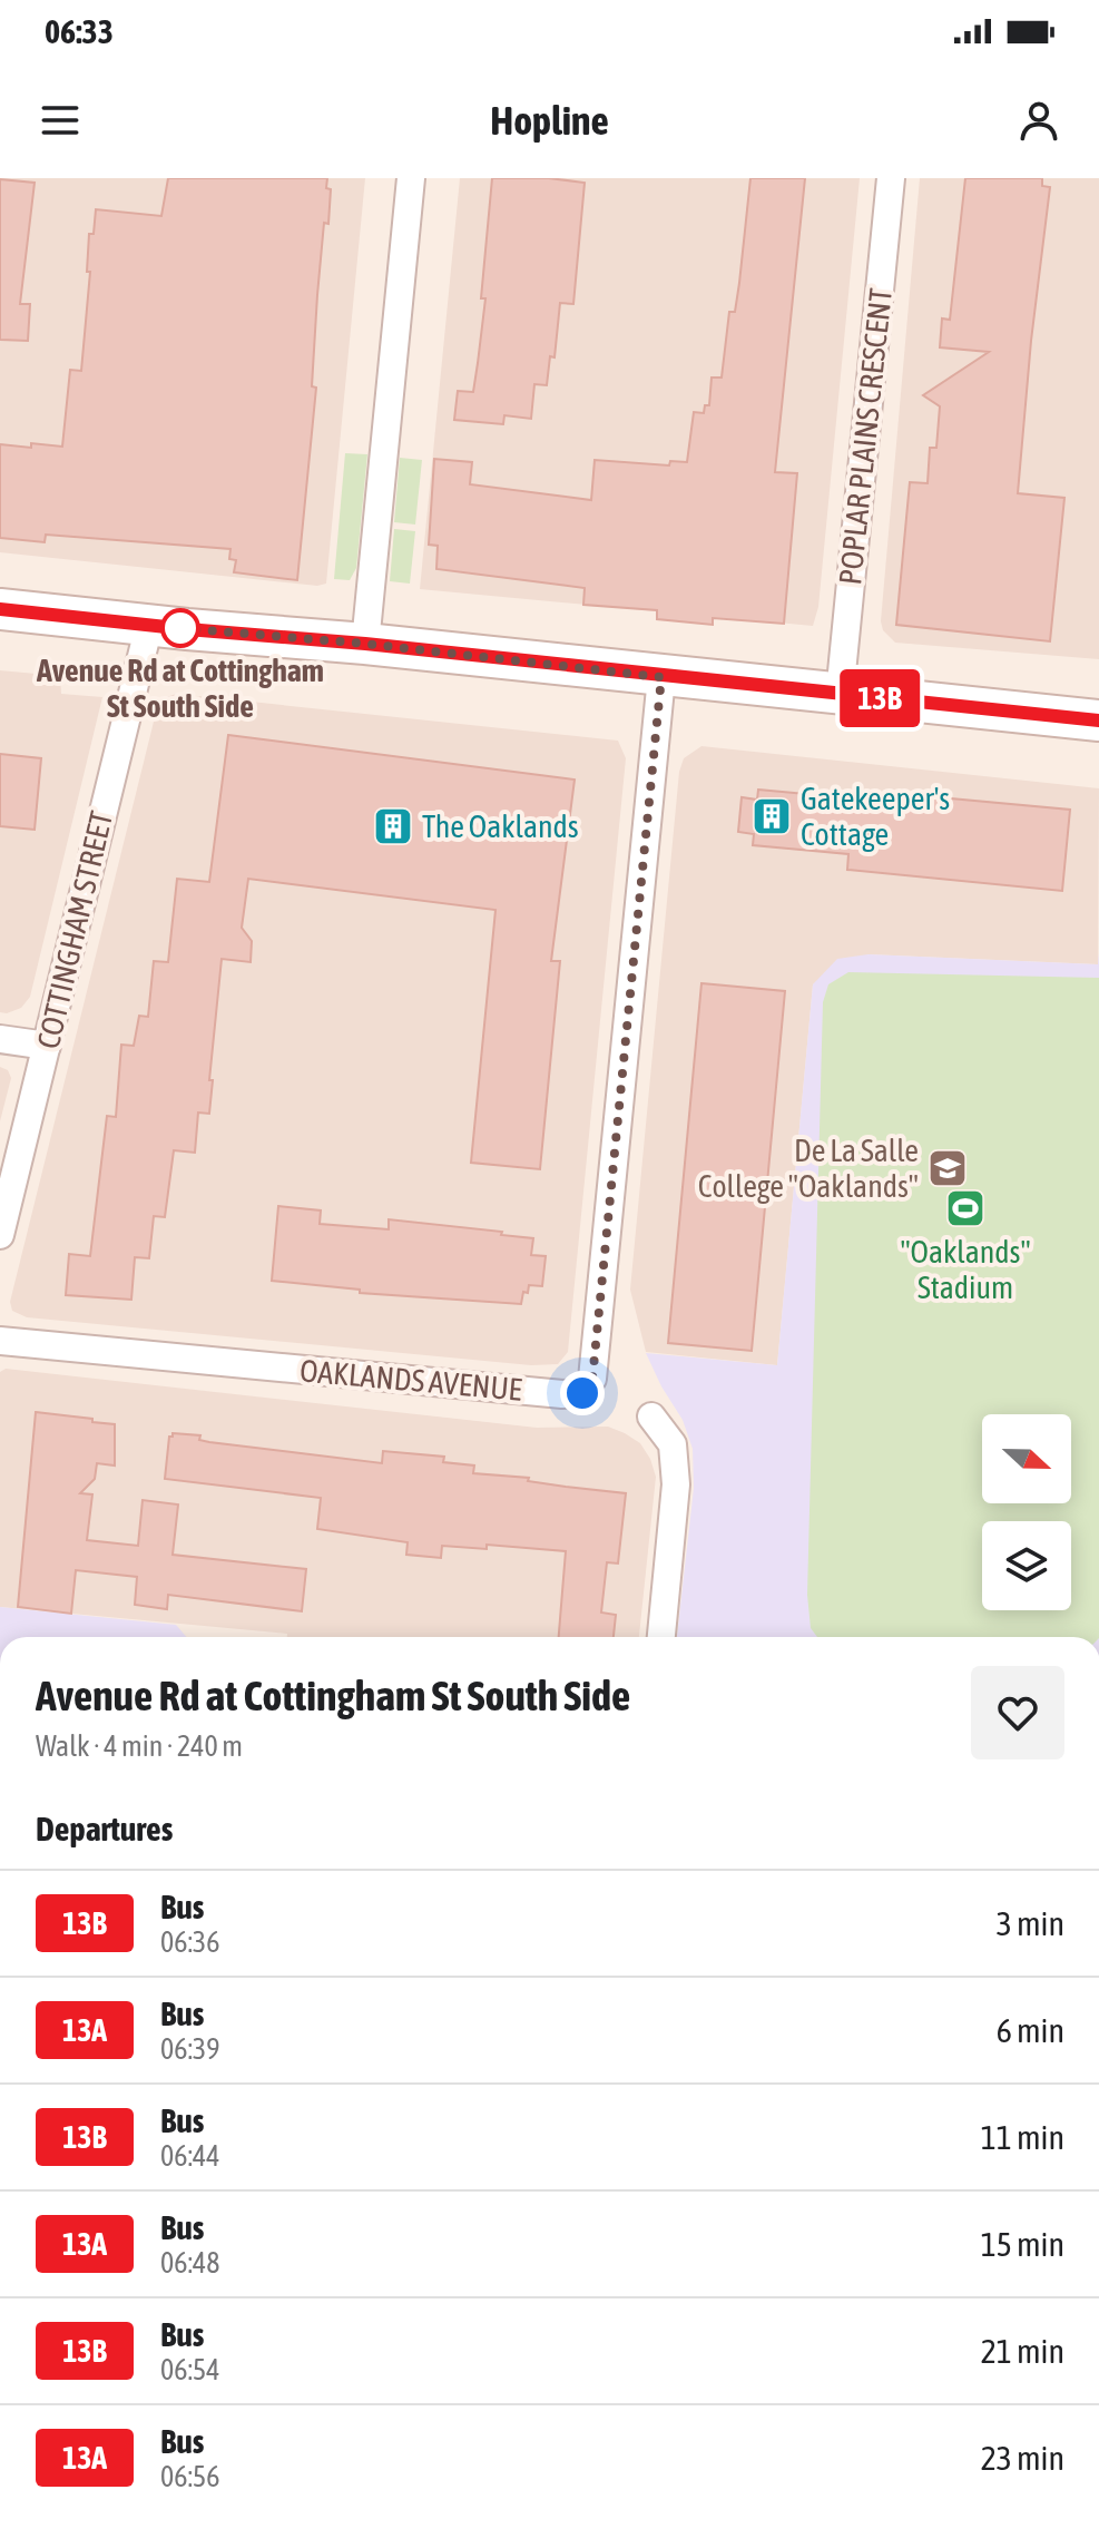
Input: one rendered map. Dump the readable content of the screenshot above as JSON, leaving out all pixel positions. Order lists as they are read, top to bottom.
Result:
{
  "streets": {
    "street": ["POPLAR PLAINS CRESCENT", "COTTINGHAM STREET", "OAKLANDS AVENUE"]
  },
  "places": {
    "other": ["Avenue Rd at Cottingham St South Side"],
    "building": ["Gatekeeper's Cottage", "The Oaklands"],
    "school or university": ["De La Salle College \"Oaklands\""],
    "sports": ["\"Oaklands\" Stadium"]
  },
  "lines": ["bus line 13B"],
  "north": "right",
  "page": {
    "status": "06:33",
    "header": "Hopline",
    "on_map": "13B",
    "heading": [
      ["Avenue Rd at Cottingham St South Side", "Walk · 4 min · 240 m"],
      "Departures"
    ],
    "list": [
      {
        "mark": "13B",
        "name": "Bus",
        "note": "06:36",
        "value": "3 min"
      },
      {
        "mark": "13A",
        "name": "Bus",
        "note": "06:39",
        "value": "6 min"
      },
      {
        "mark": "13B",
        "name": "Bus",
        "note": "06:44",
        "value": "11 min"
      },
      {
        "mark": "13A",
        "name": "Bus",
        "note": "06:48",
        "value": "15 min"
      },
      {
        "mark": "13B",
        "name": "Bus",
        "note": "06:54",
        "value": "21 min"
      },
      {
        "mark": "13A",
        "name": "Bus",
        "note": "06:56",
        "value": "23 min"
      }
    ]
  }
}
